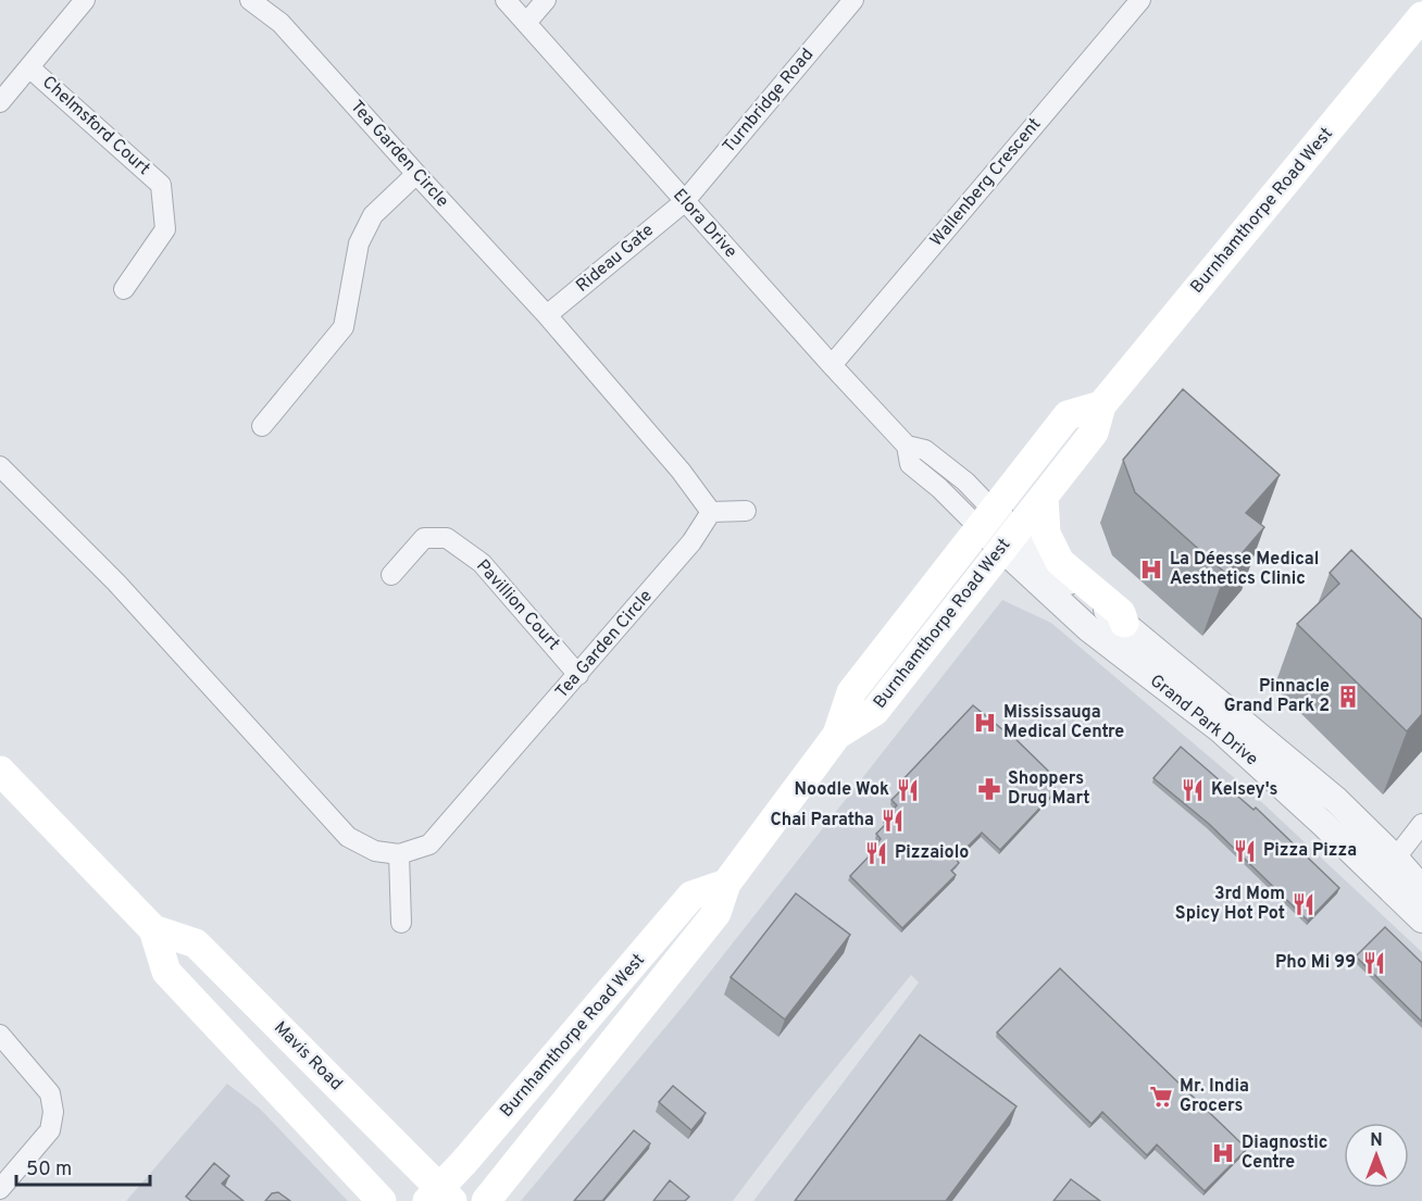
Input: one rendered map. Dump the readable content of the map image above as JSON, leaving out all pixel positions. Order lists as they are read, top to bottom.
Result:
{
  "streets": {
    "main road": ["Burnhamthorpe Road West", "Mavis Road"],
    "street": [
      "Turnbridge Road",
      "Chelmsford Court",
      "Tea Garden Circle",
      "Wallenberg Crescent",
      "Elora Drive",
      "Rideau Gate",
      "Pavillion Court",
      "Grand Park Drive"
    ]
  },
  "crossings": [
    ["Turnbridge Road", "Elora Drive"],
    ["Turnbridge Road", "Rideau Gate"],
    ["Tea Garden Circle", "Rideau Gate"],
    ["Tea Garden Circle", "Pavillion Court"],
    ["Wallenberg Crescent", "Elora Drive"],
    ["Burnhamthorpe Road West", "Elora Drive"],
    ["Burnhamthorpe Road West", "Grand Park Drive"],
    ["Burnhamthorpe Road West", "Mavis Road"],
    ["Elora Drive", "Rideau Gate"],
    ["Elora Drive", "Grand Park Drive"]
  ],
  "places": {
    "hospital": ["La Déesse Medical Aesthetics Clinic", "Mississauga Medical Centre", "Diagnostic Centre"],
    "building": ["Pinnacle Grand Park 2"],
    "pharmacy": ["Shoppers Drug Mart"],
    "restaurant": [
      "Noodle Wok",
      "Kelsey's",
      "Chai Paratha",
      "Pizza Pizza",
      "Pizzaiolo",
      "3rd Mom Spicy Hot Pot",
      "Pho Mi 99"
    ],
    "supermarket": ["Mr. India Grocers"]
  },
  "scale_bar": "50 m",
  "north": "top"
}
